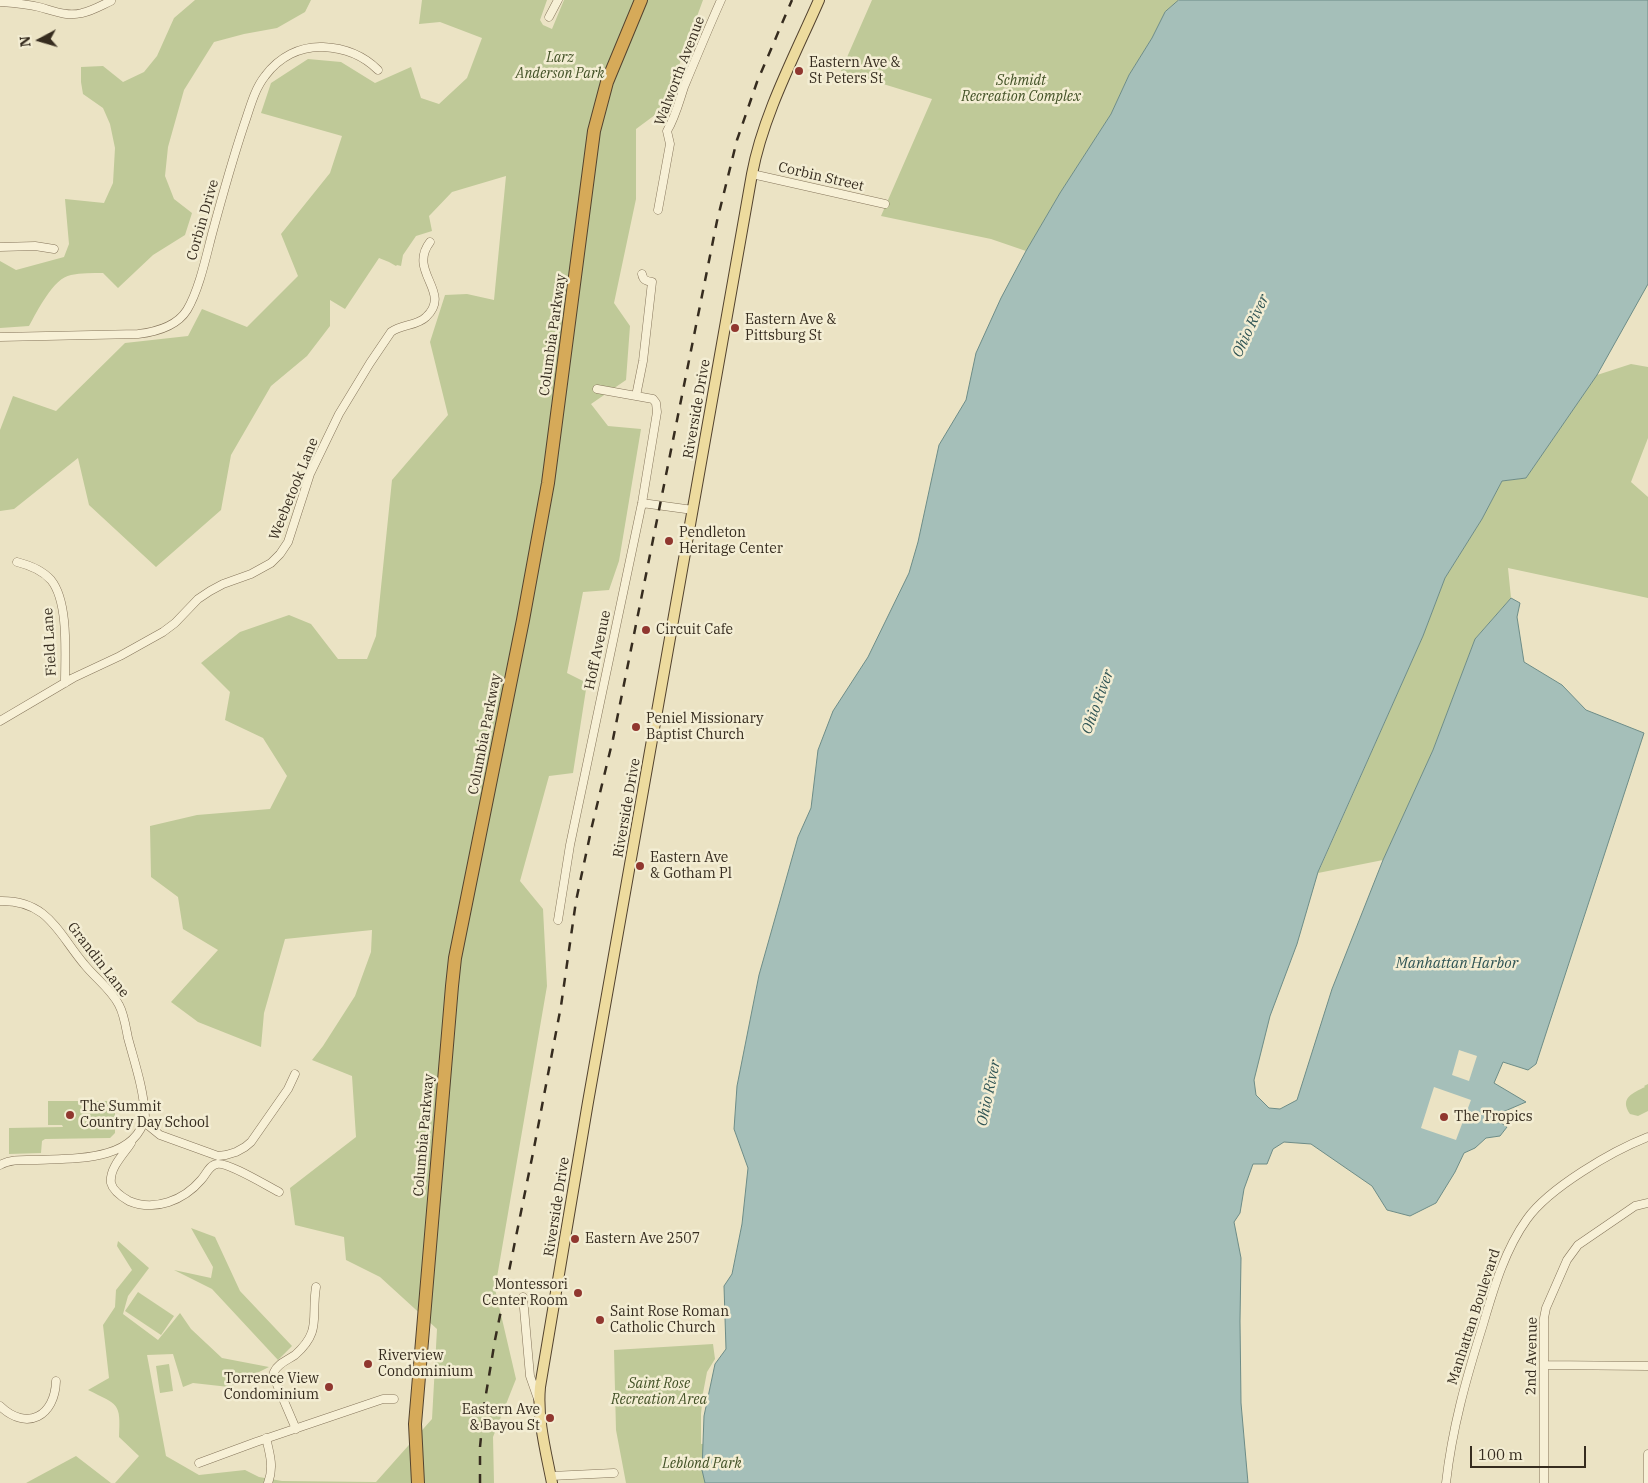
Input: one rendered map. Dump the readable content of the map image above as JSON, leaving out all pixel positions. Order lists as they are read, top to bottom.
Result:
{
  "streets": {
    "highway": ["Columbia Parkway"],
    "main road": ["Riverside Drive"],
    "street": [
      "Walworth Avenue",
      "Corbin Street",
      "Corbin Drive",
      "Weebetook Lane",
      "Field Lane",
      "Hoff Avenue",
      "Grandin Lane",
      "Manhattan Boulevard",
      "2nd Avenue"
    ]
  },
  "crossings": [
    ["Corbin Street", "Riverside Drive"],
    ["Weebetook Lane", "Field Lane"]
  ],
  "water": ["Ohio River", "Manhattan Harbor"],
  "parks": [
    "Larz Anderson Park",
    "Schmidt Recreation Complex",
    "Saint Rose Recreation Area",
    "Leblond Park"
  ],
  "places": [
    "Eastern Ave & St Peters St",
    "Eastern Ave & Pittsburg St",
    "Pendleton Heritage Center",
    "Circuit Cafe",
    "Peniel Missionary Baptist Church",
    "Eastern Ave & Gotham Pl",
    "The Summit Country Day School",
    "The Tropics",
    "Eastern Ave 2507",
    "Montessori Center Room",
    "Saint Rose Roman Catholic Church",
    "Riverview Condominium",
    "Torrence View Condominium",
    "Eastern Ave & Bayou St"
  ],
  "scale_bar": "100 m",
  "north": "left"
}
